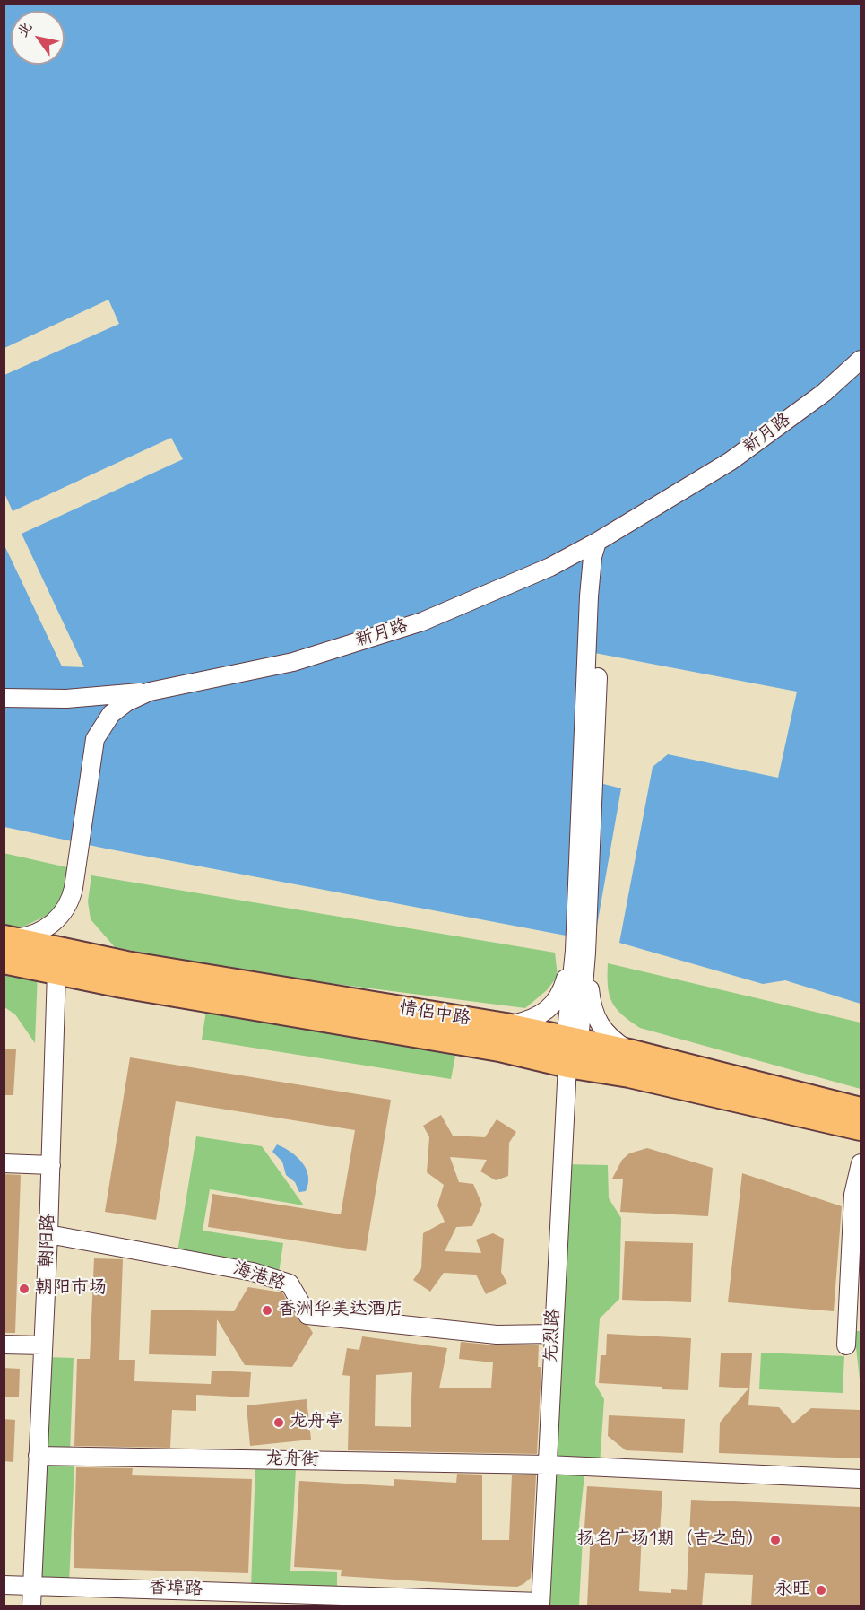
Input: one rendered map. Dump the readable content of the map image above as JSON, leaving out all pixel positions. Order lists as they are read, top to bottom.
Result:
{
  "streets": {
    "highway": ["情侶中路"],
    "street": [
      "新月路",
      "朝阳路",
      "海港路",
      "先烈路",
      "龙舟街",
      "香埠路"
    ]
  },
  "crossings": [
    ["新月路", "情侶中路"],
    ["情侶中路", "朝阳路"],
    ["情侶中路", "先烈路"],
    ["朝阳路", "海港路"],
    ["朝阳路", "龙舟街"],
    ["朝阳路", "香埠路"],
    ["海港路", "先烈路"],
    ["先烈路", "龙舟街"],
    ["先烈路", "香埠路"]
  ],
  "places": [
    "朝阳市场",
    "香洲华美达酒店",
    "龙舟亭",
    "扬名广场1期（吉之岛）",
    "永旺"
  ],
  "north": "top left"
}
